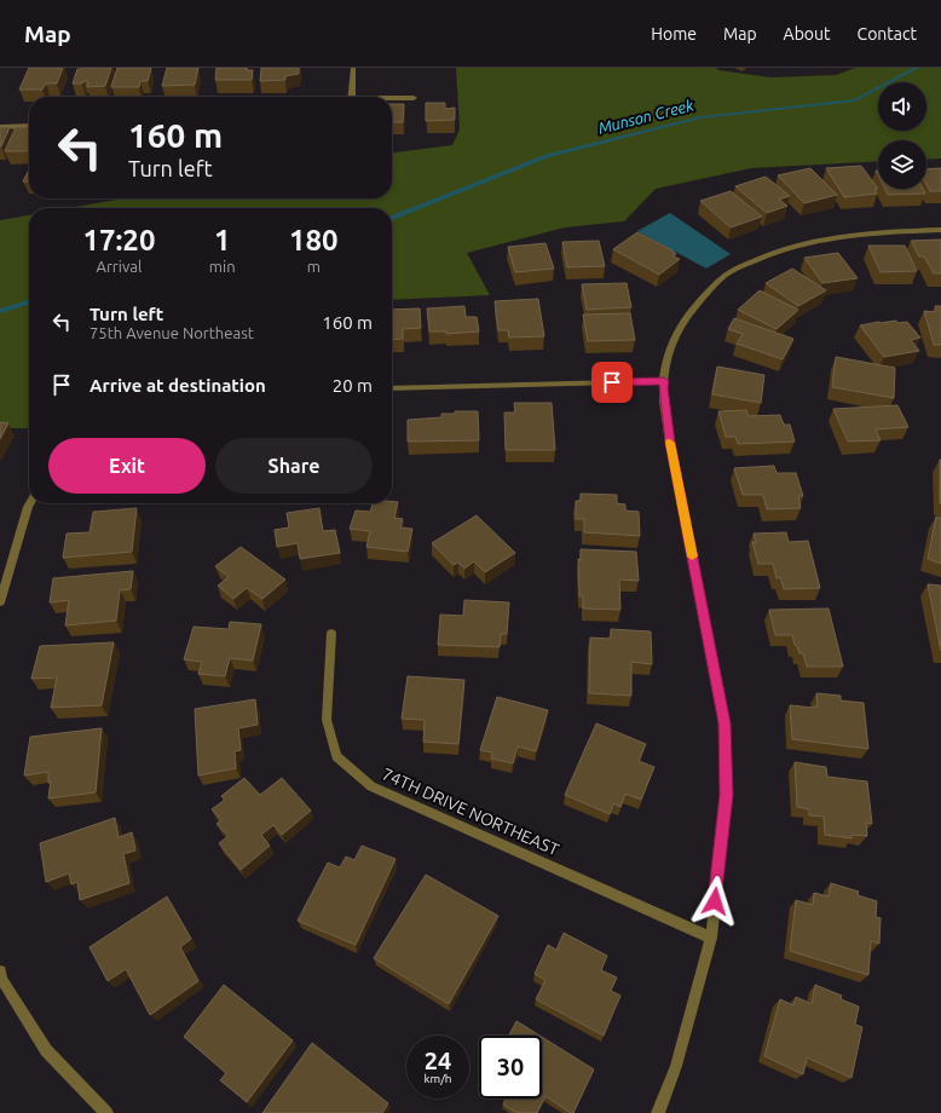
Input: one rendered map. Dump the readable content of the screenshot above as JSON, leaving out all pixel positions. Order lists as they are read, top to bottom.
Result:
{
  "streets": {
    "street": ["74TH DRIVE NORTHEAST"]
  },
  "water": ["Munson Creek"],
  "page": {
    "header": "Map",
    "nav": [
      "Home",
      "Map",
      "About",
      "Contact"
    ],
    "turn": ["160 m", "Turn left"],
    "eta": [
      "17:20",
      "Arrival",
      "1",
      "min",
      "180",
      "m"
    ],
    "list": [
      {
        "name": "Turn left",
        "note": "75th Avenue Northeast",
        "value": "160 m"
      },
      {
        "name": "Arrive at destination",
        "value": "20 m"
      }
    ],
    "buttons": ["Exit", "Share"],
    "speed": "24 km/h",
    "limit": "30"
  }
}
